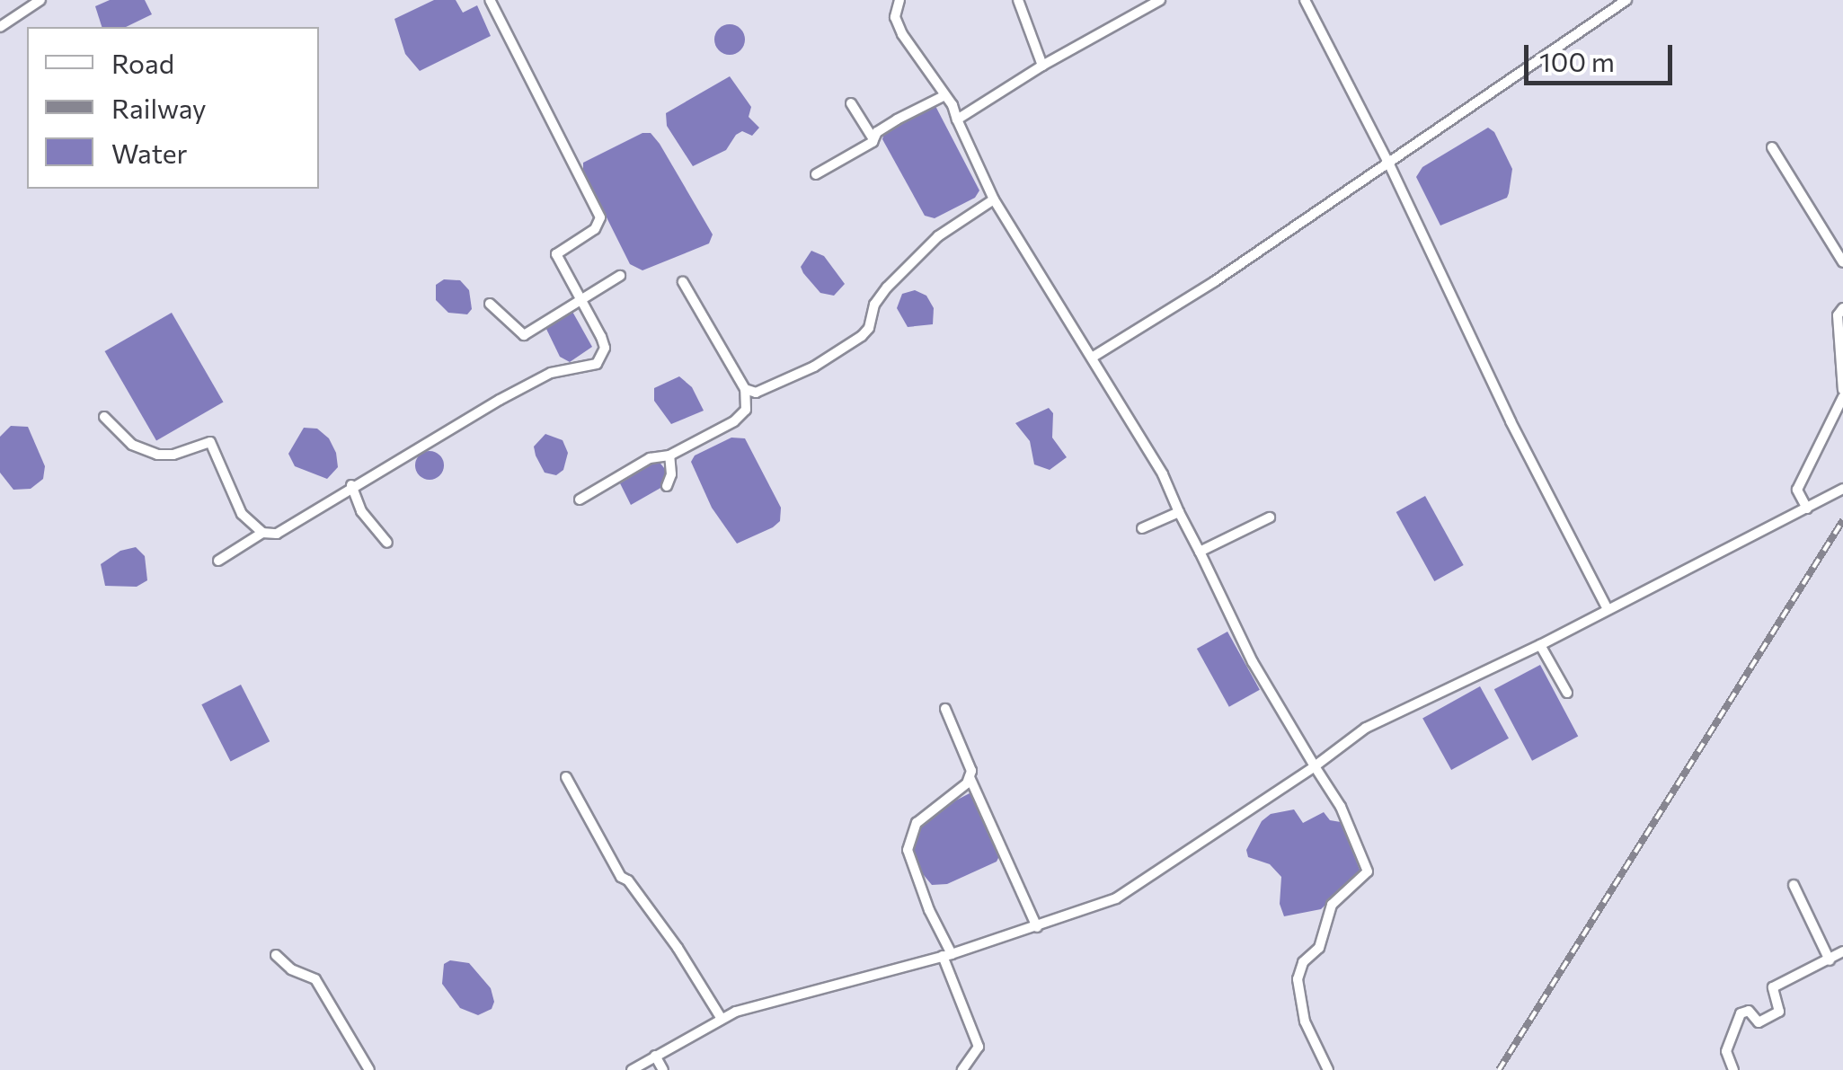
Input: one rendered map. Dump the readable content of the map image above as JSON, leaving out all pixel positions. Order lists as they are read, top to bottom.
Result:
{
  "legend": ["Road", "Railway", "Water"],
  "scale_bar": "100 m"
}
